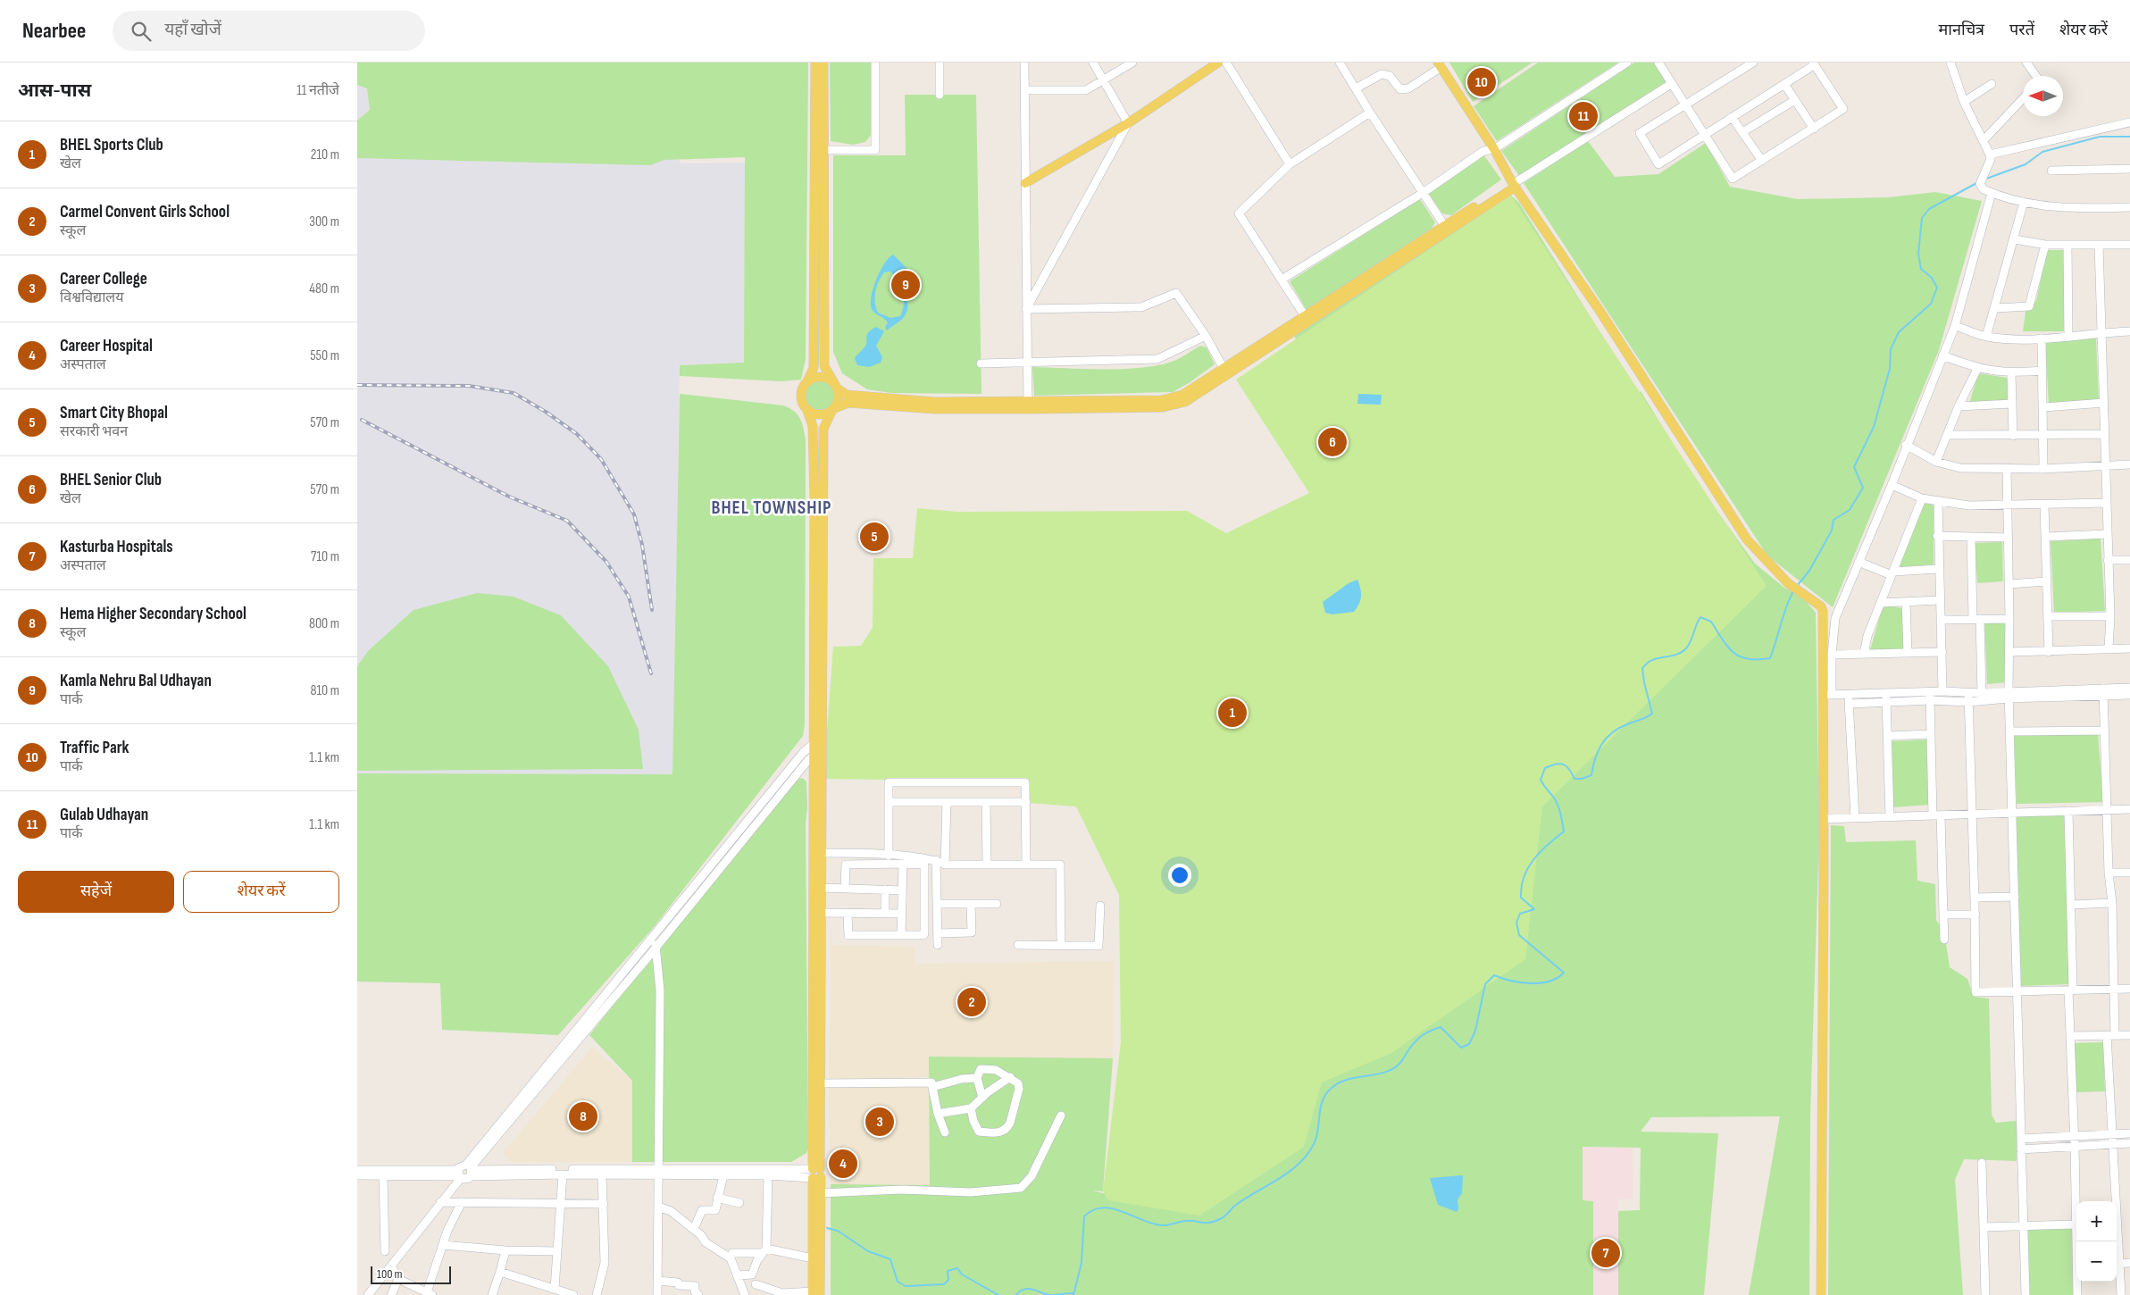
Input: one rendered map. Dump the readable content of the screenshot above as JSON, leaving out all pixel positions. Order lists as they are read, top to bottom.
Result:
{
  "districts": ["BHEL TOWNSHIP"],
  "scale_bar": "100 m",
  "north": "left",
  "page": {
    "header": "Nearbee",
    "search": "यहाँ खोजें",
    "nav": ["मानचित्र", "परतें", "शेयर करें"],
    "heading": ["आस-पास", "11 नतीजे"],
    "pins": [
      "10",
      "11",
      "9",
      "6",
      "5",
      "1",
      "2",
      "8",
      "3",
      "4",
      "7"
    ],
    "list": [
      {
        "mark": "1",
        "name": "BHEL Sports Club",
        "note": "खेल",
        "value": "210 m"
      },
      {
        "mark": "2",
        "name": "Carmel Convent Girls School",
        "note": "स्कूल",
        "value": "300 m"
      },
      {
        "mark": "3",
        "name": "Career College",
        "note": "विश्वविद्यालय",
        "value": "480 m"
      },
      {
        "mark": "4",
        "name": "Career Hospital",
        "note": "अस्पताल",
        "value": "550 m"
      },
      {
        "mark": "5",
        "name": "Smart City Bhopal",
        "note": "सरकारी भवन",
        "value": "570 m"
      },
      {
        "mark": "6",
        "name": "BHEL Senior Club",
        "note": "खेल",
        "value": "570 m"
      },
      {
        "mark": "7",
        "name": "Kasturba Hospitals",
        "note": "अस्पताल",
        "value": "710 m"
      },
      {
        "mark": "8",
        "name": "Hema Higher Secondary School",
        "note": "स्कूल",
        "value": "800 m"
      },
      {
        "mark": "9",
        "name": "Kamla Nehru Bal Udhayan",
        "note": "पार्क",
        "value": "810 m"
      },
      {
        "mark": "10",
        "name": "Traffic Park",
        "note": "पार्क",
        "value": "1.1 km"
      },
      {
        "mark": "11",
        "name": "Gulab Udhayan",
        "note": "पार्क",
        "value": "1.1 km"
      }
    ],
    "buttons": ["सहेजें", "शेयर करें"],
    "map_buttons": ["+", "−"],
    "scale": "100 m"
  }
}
